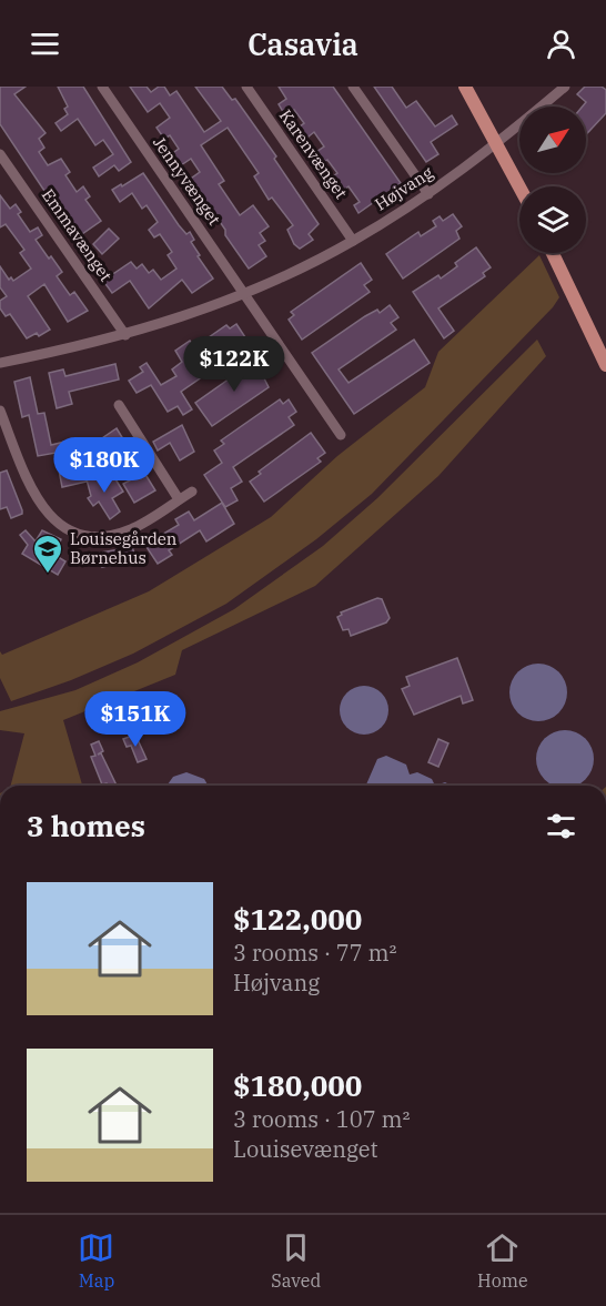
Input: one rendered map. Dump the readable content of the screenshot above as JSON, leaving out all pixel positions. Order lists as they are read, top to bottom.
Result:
{
  "streets": {
    "street": [
      "Karenvænget",
      "Jennyvænget",
      "Højvang",
      "Emmavænget"
    ]
  },
  "crossings": [
    ["Karenvænget", "Højvang"],
    ["Jennyvænget", "Højvang"],
    ["Højvang", "Emmavænget"]
  ],
  "places": {
    "school or university": ["Louisegården Børnehus"]
  },
  "north": "top right",
  "page": {
    "header": "Casavia",
    "price": ["$122K", "$180K", "$151K"],
    "heading": "3 homes",
    "list": [
      {
        "name": "$122,000",
        "note": "3 rooms · 77 m² · Højvang"
      },
      {
        "name": "$180,000",
        "note": "3 rooms · 107 m² · Louisevænget"
      }
    ],
    "tabs": ["Map", "Saved", "Home"]
  }
}
